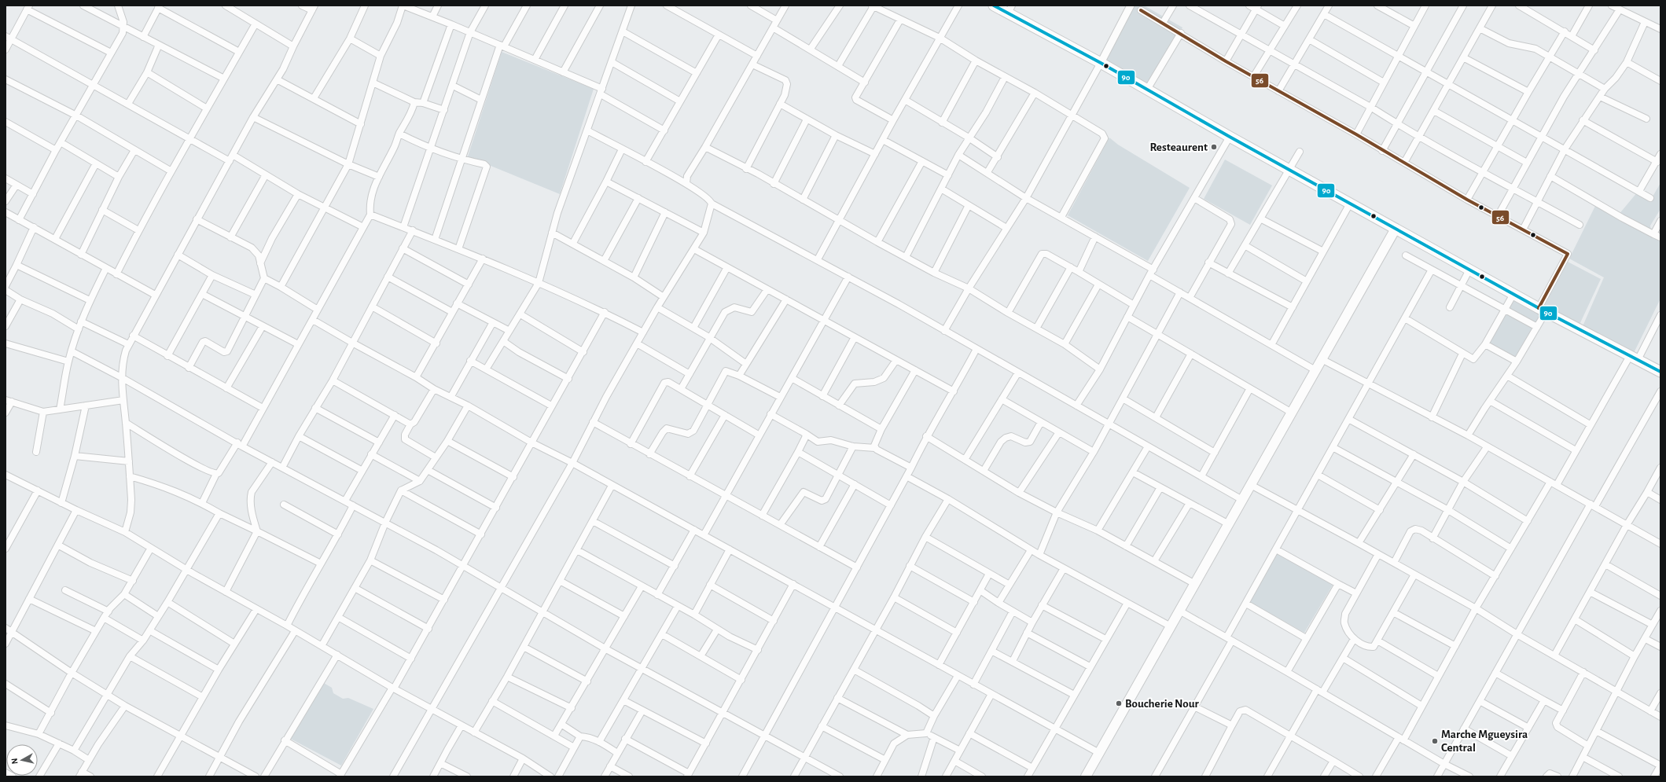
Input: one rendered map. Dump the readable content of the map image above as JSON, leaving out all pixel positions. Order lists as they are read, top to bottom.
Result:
{
  "places": ["Resteaurent", "Boucherie Nour", "Marche Mgueysira Central"],
  "lines": ["transit line 90", "transit line 56"],
  "north": "left"
}
